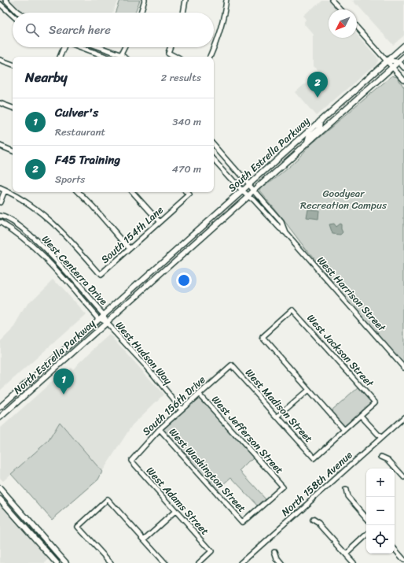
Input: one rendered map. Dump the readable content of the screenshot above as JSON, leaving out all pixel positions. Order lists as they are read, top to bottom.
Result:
{
  "streets": {
    "main road": ["South Estrella Parkway", "North Estrella Parkway"],
    "street": [
      "South 154th Lane",
      "West Centerra Drive",
      "West Harrison Street",
      "West Jackson Street",
      "West Hudson Way",
      "South 156th Drive",
      "West Madison Street",
      "West Jefferson Street",
      "West Washington Street",
      "North 158th Avenue",
      "West Adams Street"
    ]
  },
  "crossings": [
    ["South Estrella Parkway", "West Centerra Drive"],
    ["South Estrella Parkway", "West Harrison Street"],
    ["South Estrella Parkway", "West Hudson Way"],
    ["South Estrella Parkway", "North Estrella Parkway"],
    ["West Centerra Drive", "West Hudson Way"],
    ["West Centerra Drive", "North Estrella Parkway"],
    ["West Hudson Way", "North Estrella Parkway"],
    ["West Hudson Way", "South 156th Drive"],
    ["South 156th Drive", "West Madison Street"],
    ["South 156th Drive", "West Jefferson Street"],
    ["South 156th Drive", "West Washington Street"],
    ["South 156th Drive", "West Adams Street"],
    ["West Jefferson Street", "West Washington Street"]
  ],
  "parks": ["Goodyear Recreation Campus"],
  "north": "bottom left",
  "page": {
    "search": "Search here",
    "heading": ["Nearby", "2 results"],
    "pins": ["2", "1"],
    "list": [
      {
        "mark": "1",
        "name": "Culver's",
        "note": "Restaurant",
        "value": "340 m"
      },
      {
        "mark": "2",
        "name": "F45 Training",
        "note": "Sports",
        "value": "470 m"
      }
    ],
    "map_buttons": ["+", "−"]
  }
}
